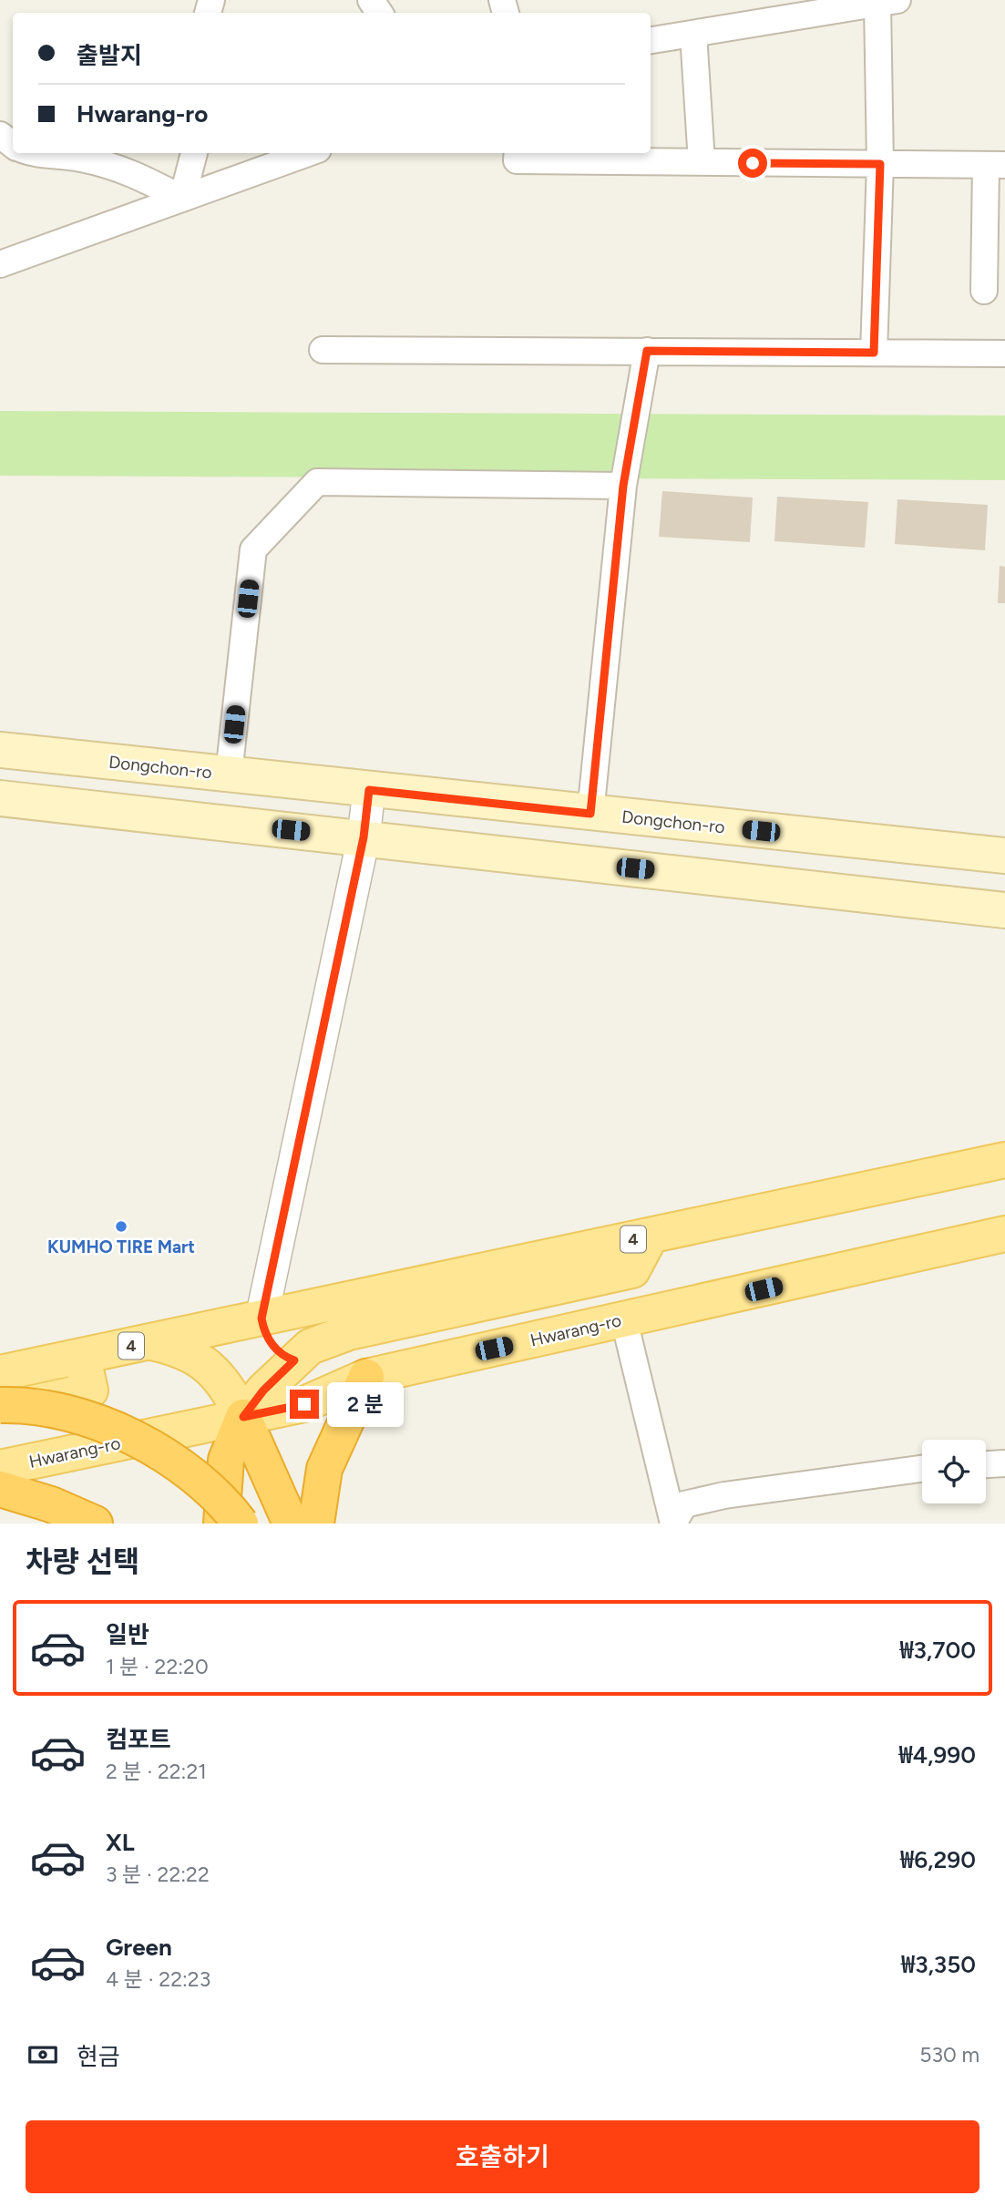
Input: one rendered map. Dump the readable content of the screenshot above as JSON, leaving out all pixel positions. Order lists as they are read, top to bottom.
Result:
{
  "streets": {
    "main road": ["Dongchon-ro", "4", "Hwarang-ro"]
  },
  "places": ["KUMHO TIRE Mart"],
  "page": {
    "banner": ["출발지", "Hwarang-ro"],
    "bubble": "2 분",
    "heading": "차량 선택",
    "list": [
      {
        "name": "일반",
        "note": "1 분 · 22:20",
        "value": "₩3,700"
      },
      {
        "name": "컴포트",
        "note": "2 분 · 22:21",
        "value": "₩4,990"
      },
      {
        "name": "XL",
        "note": "3 분 · 22:22",
        "value": "₩6,290"
      },
      {
        "name": "Green",
        "note": "4 분 · 22:23",
        "value": "₩3,350"
      }
    ],
    "pay": ["현금", "530 m"],
    "buttons": "호출하기"
  }
}
